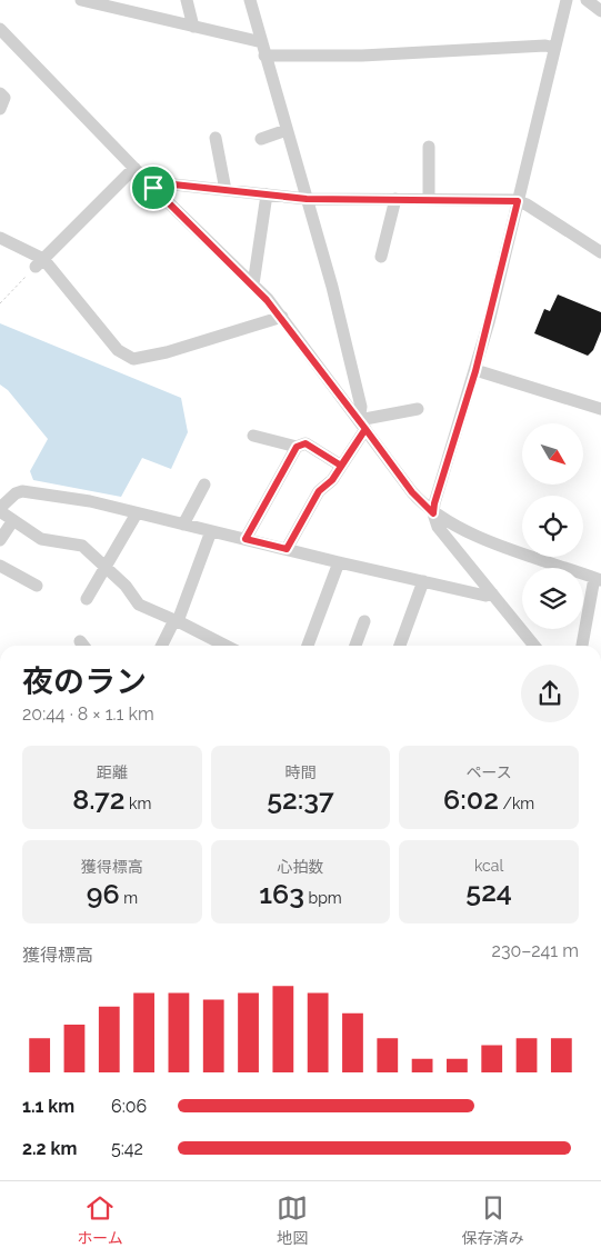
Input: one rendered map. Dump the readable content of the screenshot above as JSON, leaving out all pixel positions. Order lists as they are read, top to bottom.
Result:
{
  "north": "bottom right",
  "page": {
    "heading": ["夜のラン", "20:44 · 8 × 1.1 km"],
    "stats": [
      ["距離", "8.72 km"],
      ["時間", "52:37"],
      ["ペース", "6:02 /km"],
      ["獲得標高", "96 m"],
      ["心拍数", "163 bpm"],
      ["kcal", "524"]
    ],
    "chart": ["獲得標高", "230–241 m"],
    "list": [
      {
        "name": "1.1 km",
        "note": "6:06"
      },
      {
        "name": "2.2 km",
        "note": "5:42"
      }
    ],
    "tabs": ["ホーム", "地図", "保存済み"]
  }
}
